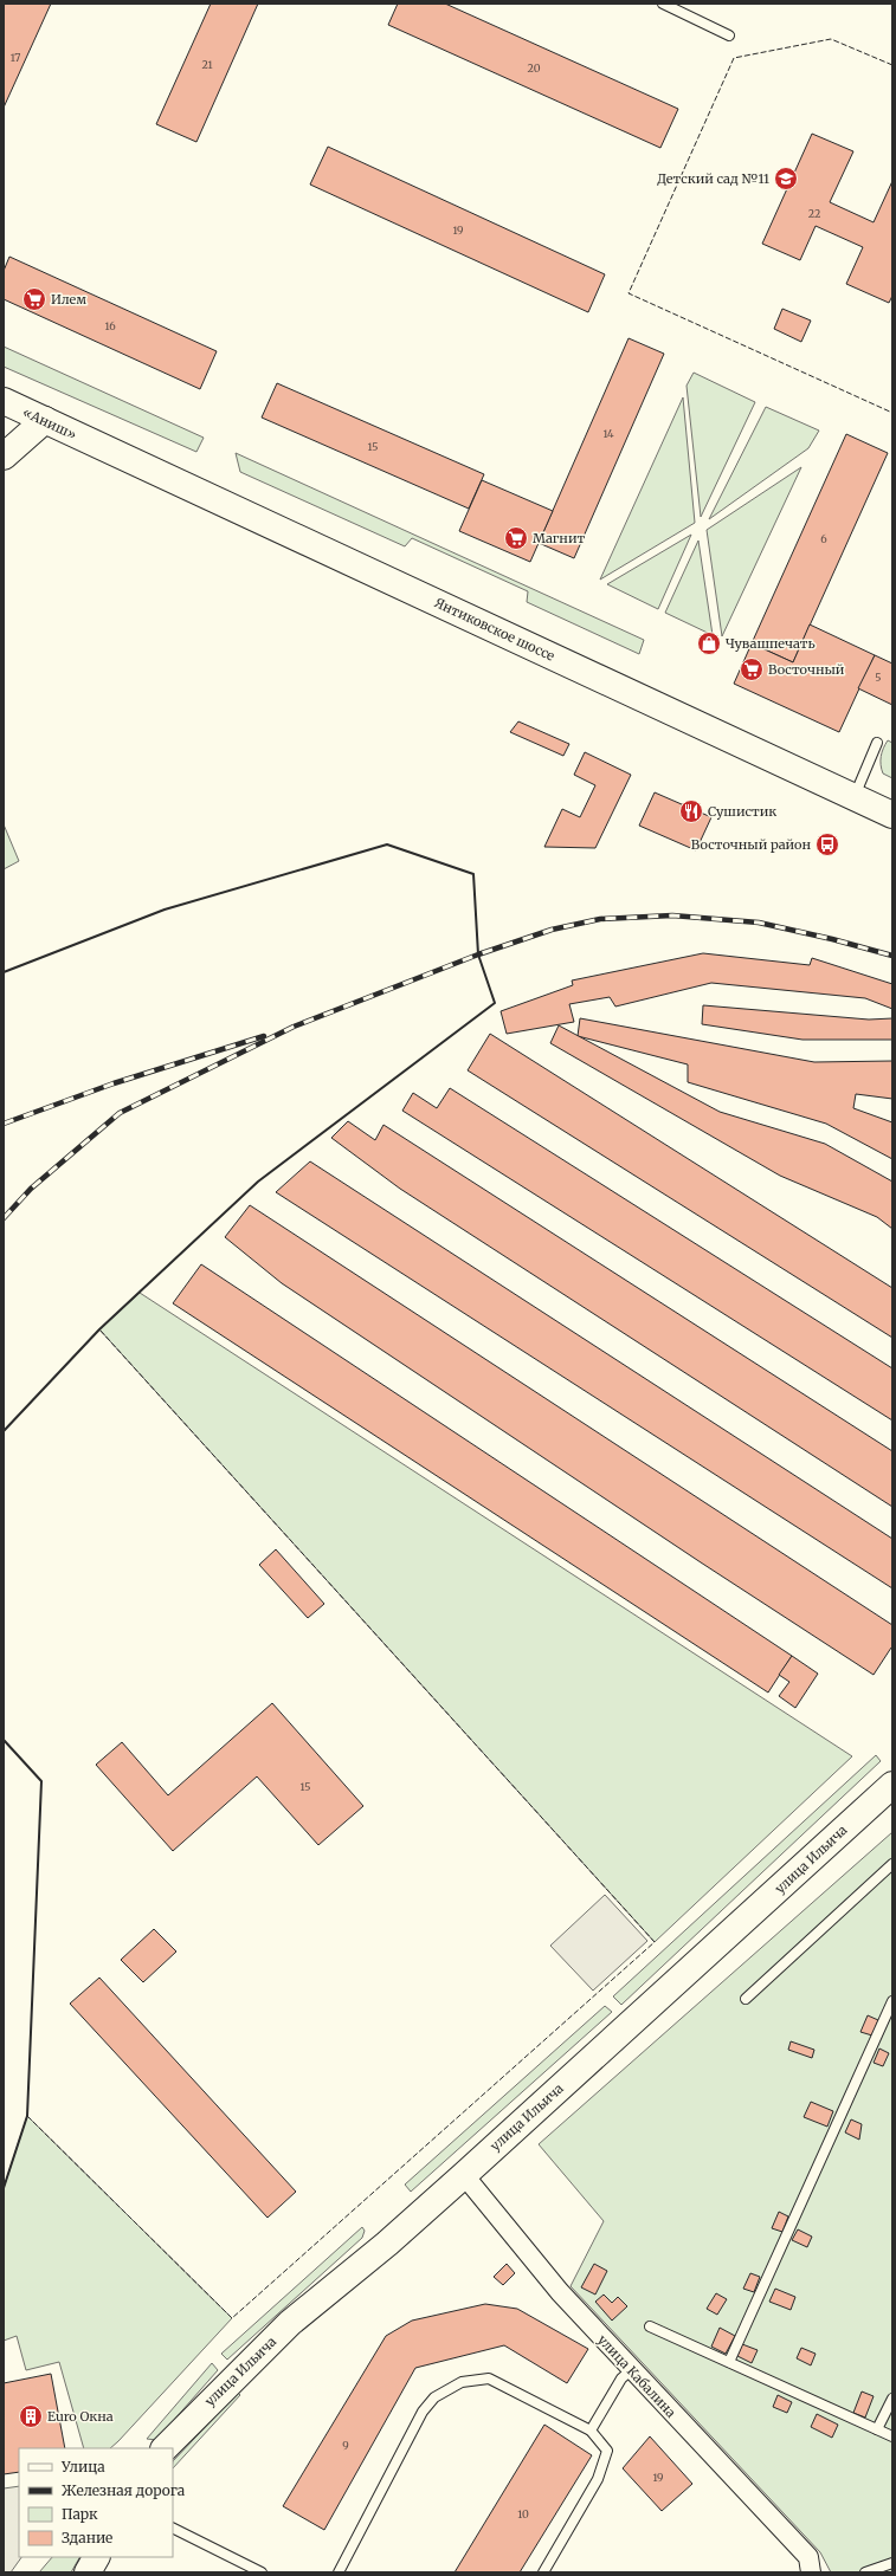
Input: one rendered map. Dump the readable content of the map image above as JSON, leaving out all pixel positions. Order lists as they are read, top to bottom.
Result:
{
  "streets": {
    "street": [
      "«Аниш»",
      "Янтиковское шоссе",
      "улица Ильича",
      "улица Кабалина"
    ]
  },
  "crossings": [
    ["«Аниш»", "Янтиковское шоссе"],
    ["улица Ильича", "улица Кабалина"]
  ],
  "places": {
    "school or university": ["Детский сад №11"],
    "supermarket": ["Илем", "Магнит", "Восточный"],
    "shop": ["Чувашпечать"],
    "restaurant": ["Сушистик"],
    "bus stop": ["Восточный район"],
    "building": ["Euro Окна"]
  },
  "house_numbers": [
    "17",
    "21",
    "20",
    "22",
    "19",
    "16",
    "14",
    "15",
    "6",
    "5",
    "15",
    "9",
    "19",
    "10"
  ],
  "legend": [
    "Улица",
    "Железная дорога",
    "Парк",
    "Здание"
  ]
}
